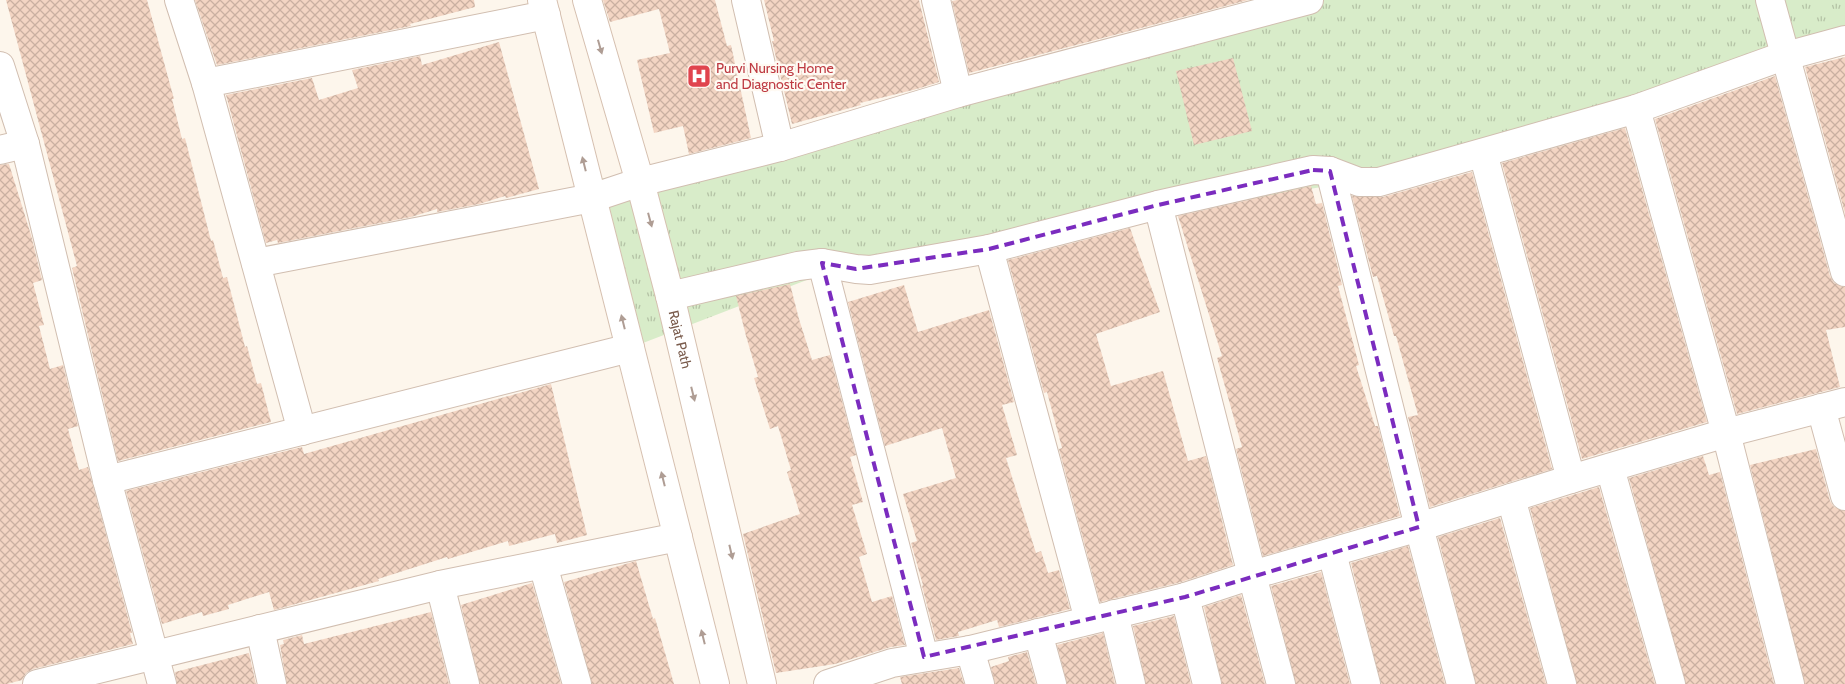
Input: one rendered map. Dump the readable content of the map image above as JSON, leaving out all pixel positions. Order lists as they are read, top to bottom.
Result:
{
  "streets": {
    "street": ["Rajat Path"]
  },
  "places": {
    "hospital": ["Purvi Nursing Home and Diagnostic Center"]
  }
}
